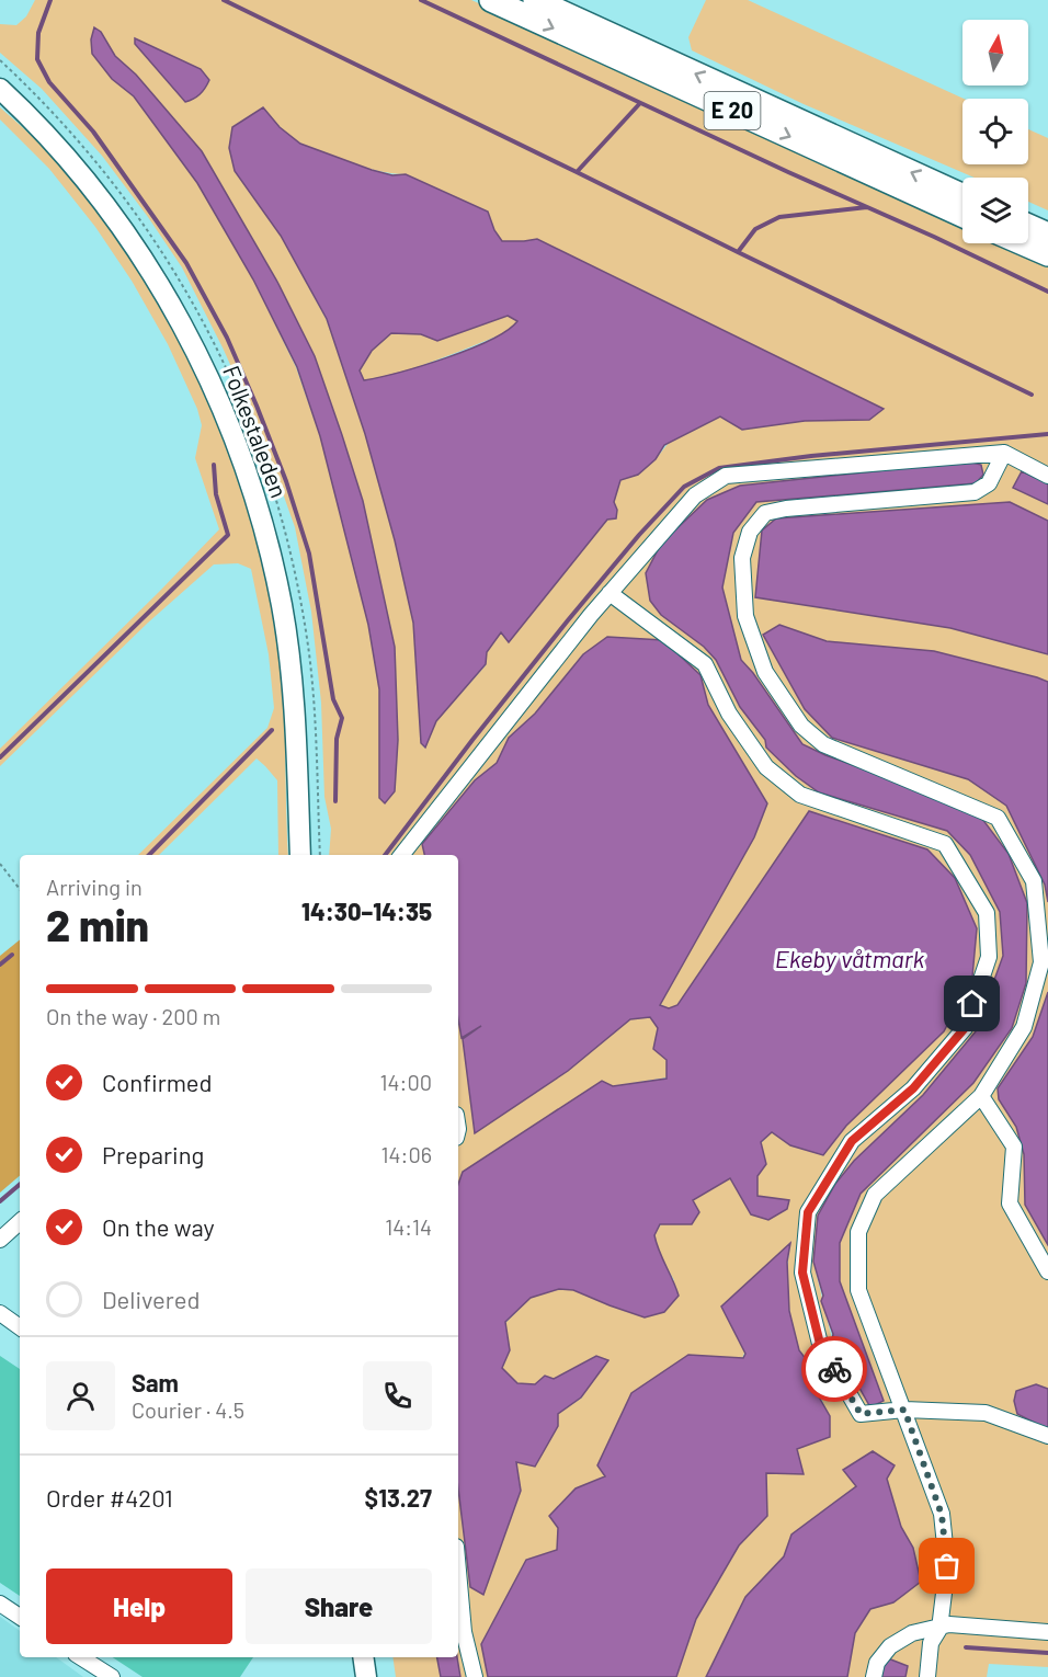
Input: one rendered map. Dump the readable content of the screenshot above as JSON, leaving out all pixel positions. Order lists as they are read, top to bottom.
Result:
{
  "streets": {
    "highway": ["E 20"],
    "main road": ["Folkestaleden"]
  },
  "water": ["Ekeby våtmark"],
  "north": "top",
  "page": {
    "heading": ["2 min", "Arriving in", "14:30–14:35"],
    "panel": [
      "Sam",
      "Courier · 4.5",
      "Order #4201",
      "$13.27"
    ],
    "bar": "On the way · 200 m",
    "list": [
      ["Confirmed", "14:00"],
      ["Preparing", "14:06"],
      ["On the way", "14:14"],
      "Delivered"
    ],
    "buttons": ["Help", "Share"]
  }
}
